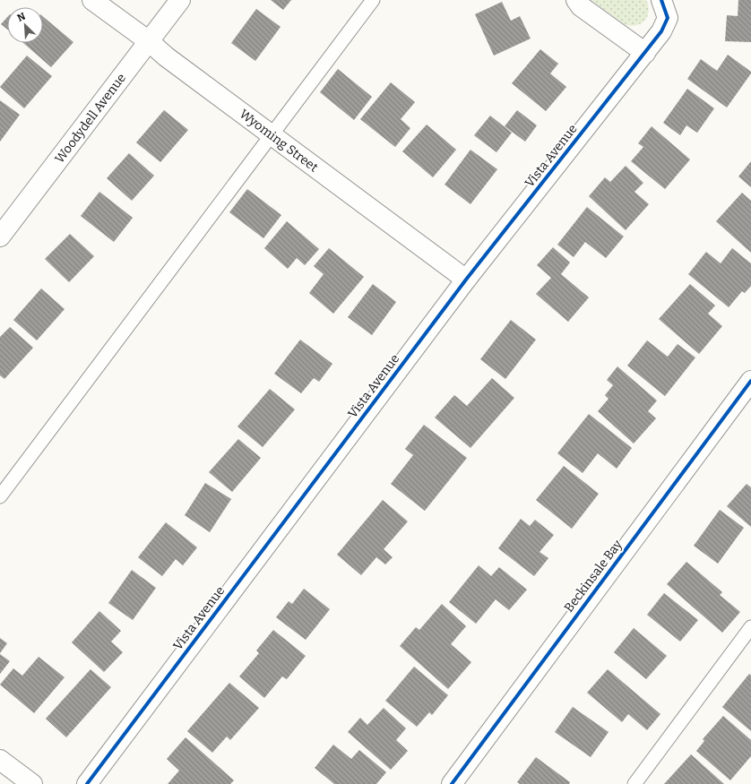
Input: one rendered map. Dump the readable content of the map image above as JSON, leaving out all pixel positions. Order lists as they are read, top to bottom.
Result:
{
  "streets": {
    "street": [
      "Woodydell Avenue",
      "Wyoming Street",
      "Vista Avenue",
      "Beckinsale Bay"
    ]
  },
  "crossings": [
    ["Woodydell Avenue", "Wyoming Street"],
    ["Wyoming Street", "Vista Avenue"]
  ],
  "north": "top left"
}
